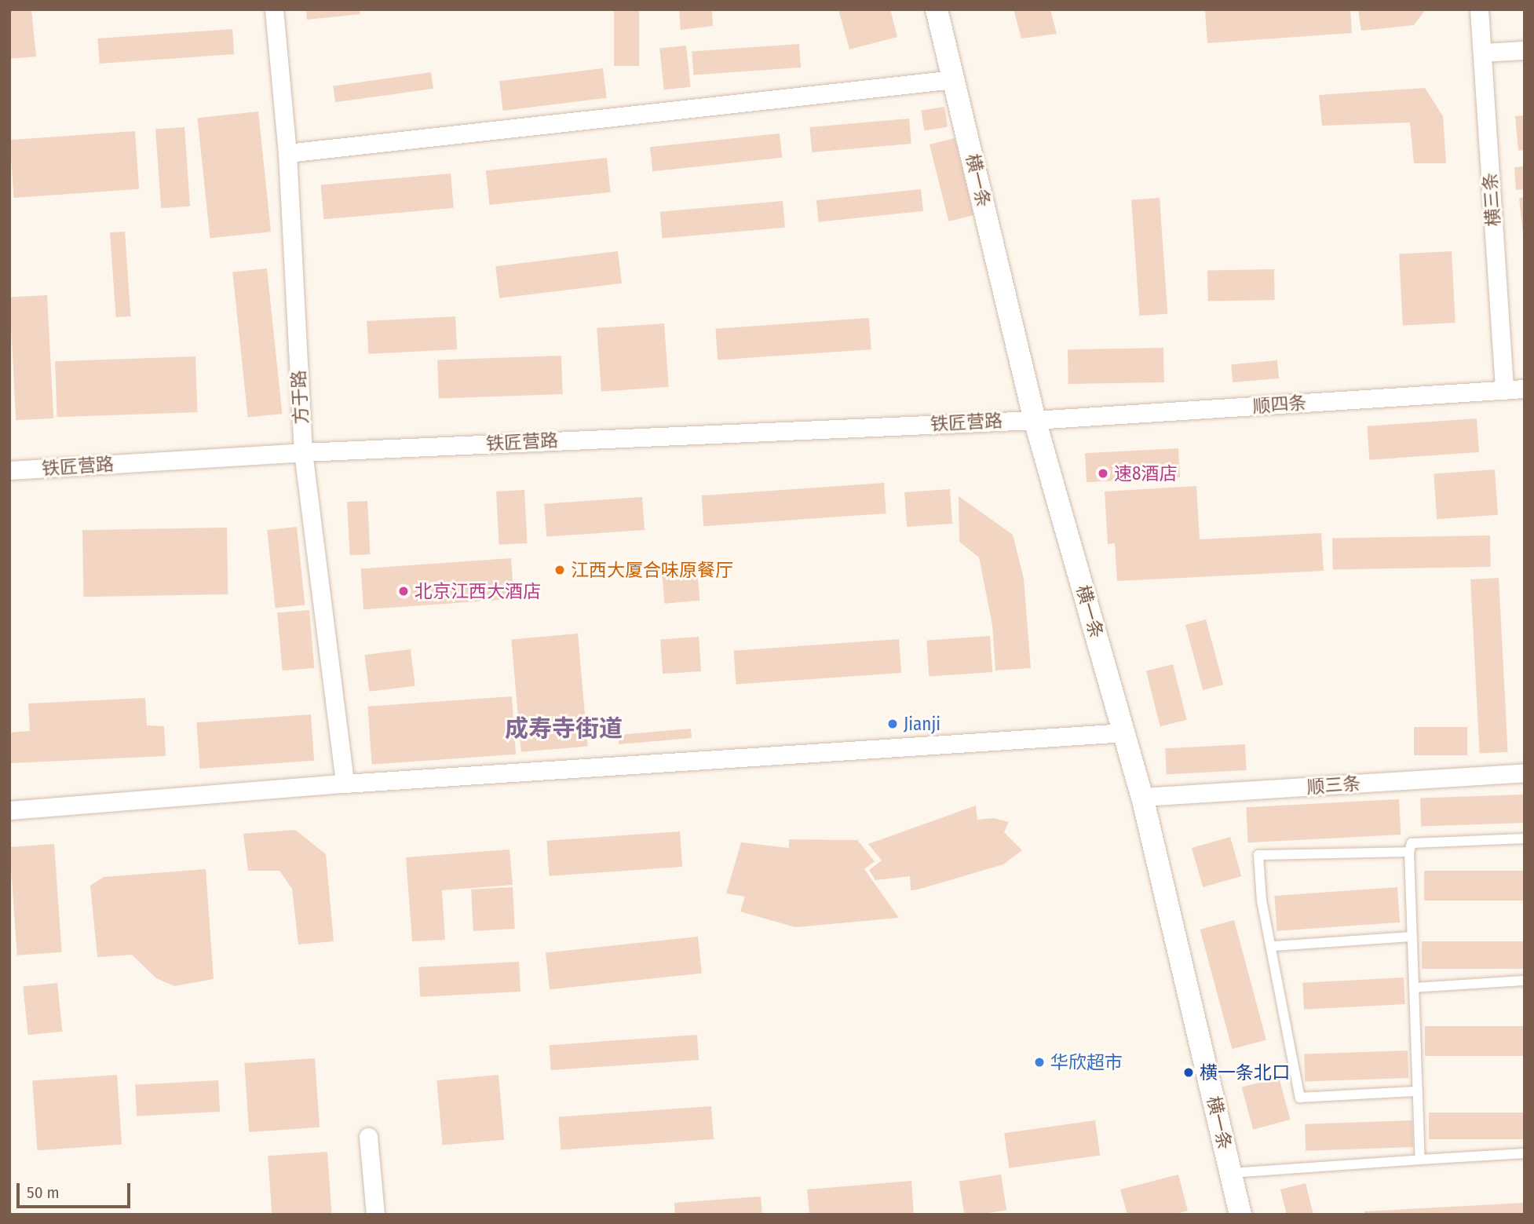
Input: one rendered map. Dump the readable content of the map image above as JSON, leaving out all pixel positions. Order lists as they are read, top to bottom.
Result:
{
  "streets": {
    "street": [
      "横一条",
      "横三条",
      "方于路",
      "顺四条",
      "铁匠营路",
      "顺三条"
    ]
  },
  "crossings": [
    ["横一条", "顺四条"],
    ["横一条", "铁匠营路"],
    ["横一条", "顺三条"],
    ["横三条", "顺四条"],
    ["方于路", "铁匠营路"],
    ["顺四条", "铁匠营路"]
  ],
  "districts": ["成寿寺街道"],
  "places": [
    "速8酒店",
    "江西大厦合味原餐厅",
    "北京江西大酒店",
    "Jianji",
    "华欣超市",
    "横一条北口"
  ],
  "scale_bar": "50 m"
}
